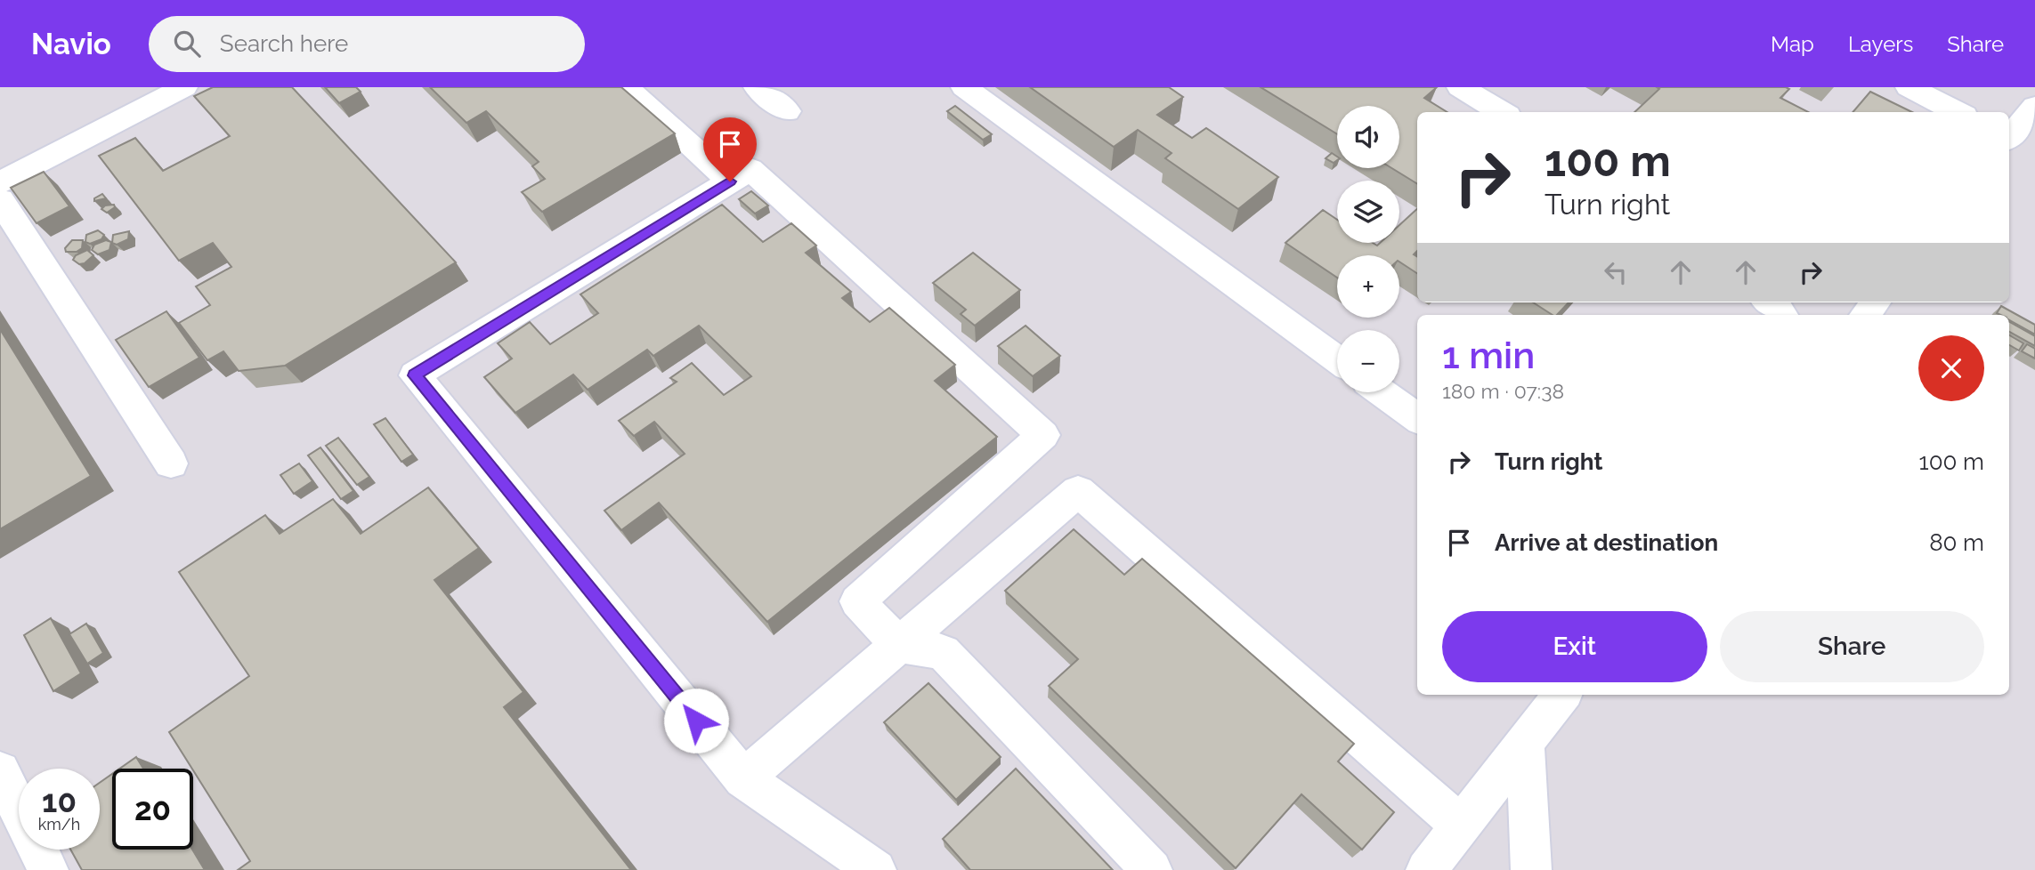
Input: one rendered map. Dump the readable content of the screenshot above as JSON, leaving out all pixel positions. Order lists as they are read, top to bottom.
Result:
{
  "page": {
    "header": "Navio",
    "search": "Search here",
    "nav": ["Map", "Layers", "Share"],
    "map_buttons": ["+", "−"],
    "turn": ["100 m", "Turn right"],
    "heading": ["1 min", "180 m · 07:38"],
    "list": [
      {
        "name": "Turn right",
        "value": "100 m"
      },
      {
        "name": "Arrive at destination",
        "value": "80 m"
      }
    ],
    "buttons": ["Exit", "Share"],
    "speed": "10 km/h",
    "limit": "20"
  }
}
